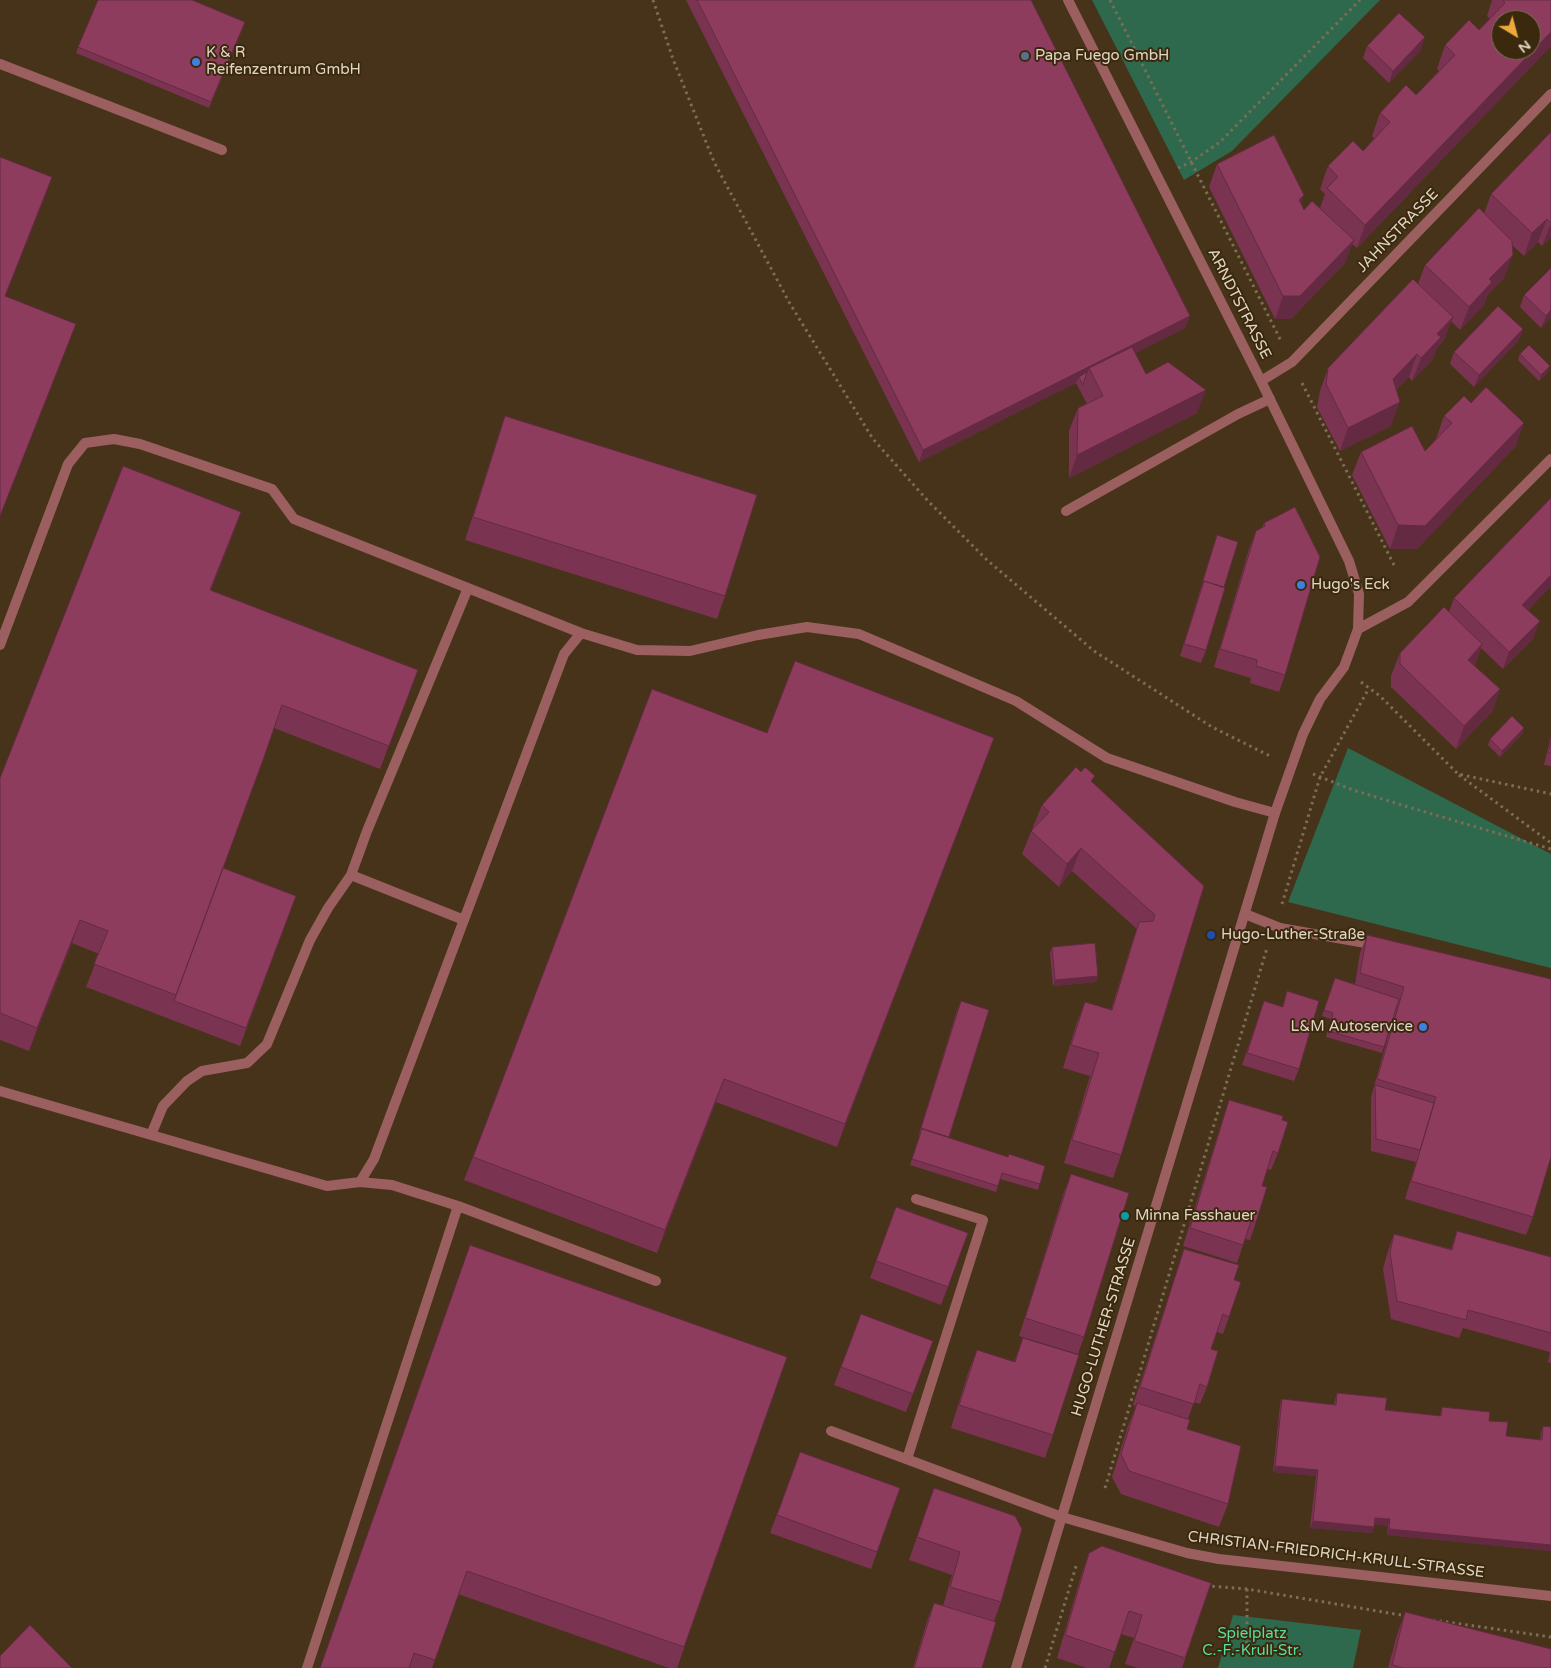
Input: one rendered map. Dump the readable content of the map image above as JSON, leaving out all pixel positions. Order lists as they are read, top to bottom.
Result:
{
  "streets": {
    "street": [
      "JAHNSTRASSE",
      "ARNDTSTRASSE",
      "HUGO-LUTHER-STRASSE",
      "CHRISTIAN-FRIEDRICH-KRULL-STRASSE"
    ]
  },
  "crossings": [
    ["JAHNSTRASSE", "ARNDTSTRASSE"],
    ["ARNDTSTRASSE", "HUGO-LUTHER-STRASSE"],
    ["HUGO-LUTHER-STRASSE", "CHRISTIAN-FRIEDRICH-KRULL-STRASSE"]
  ],
  "parks": ["Spielplatz C.-F.-Krull-Str."],
  "places": [
    "Papa Fuego GmbH",
    "K & R Reifenzentrum GmbH",
    "Hugo's Eck",
    "Hugo-Luther-Straße",
    "L&M Autoservice",
    "Minna Fasshauer"
  ],
  "north": "bottom right"
}
